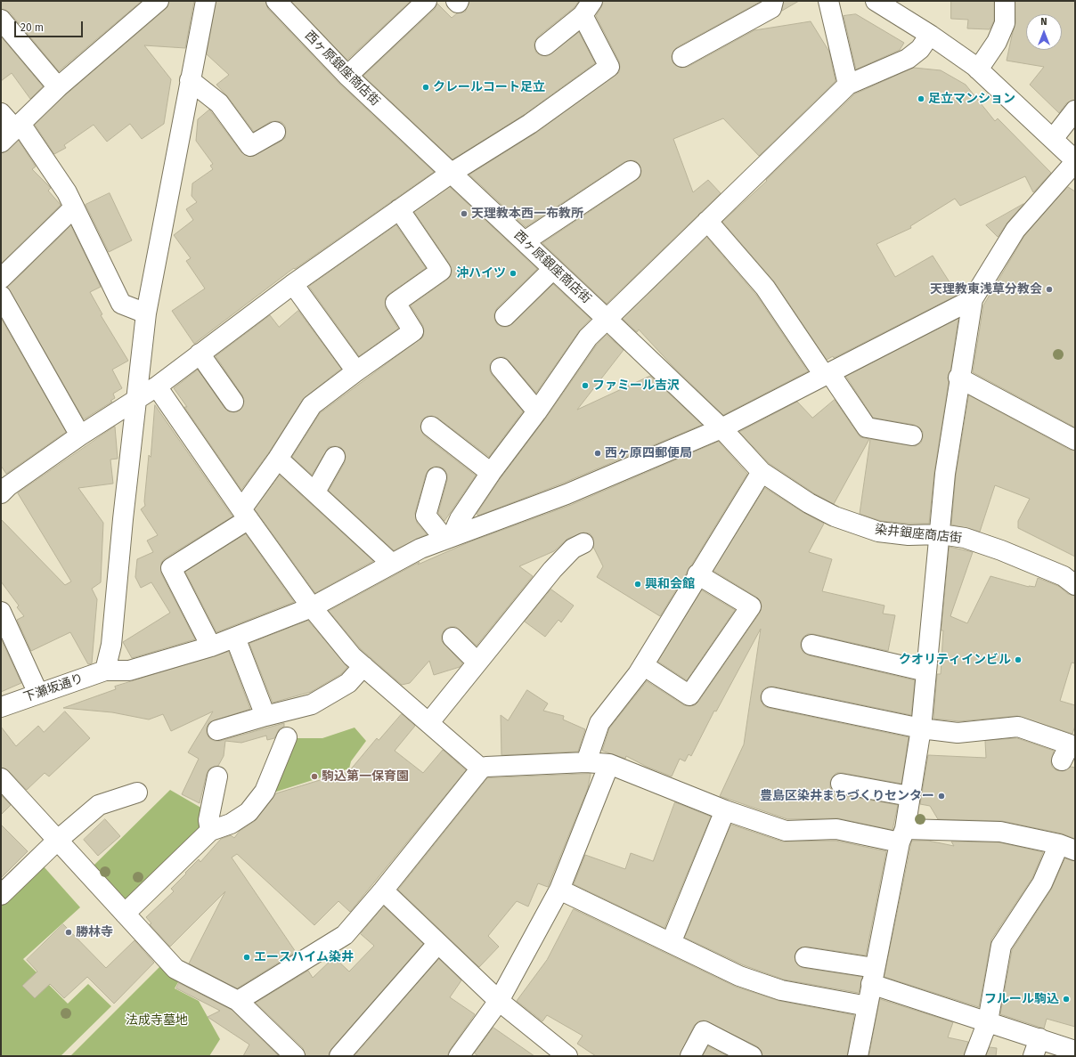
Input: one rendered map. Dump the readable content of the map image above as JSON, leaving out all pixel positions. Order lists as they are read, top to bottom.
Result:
{
  "streets": {
    "street": ["西ヶ原銀座商店街", "染井銀座商店街", "下瀬坂通り"]
  },
  "crossings": [
    ["西ヶ原銀座商店街", "染井銀座商店街"],
    ["西ヶ原銀座商店街", "下瀬坂通り"],
    ["染井銀座商店街", "下瀬坂通り"]
  ],
  "parks": ["法成寺墓地"],
  "places": [
    "クレールコート足立",
    "足立マンション",
    "天理教本西一布教所",
    "沖ハイツ",
    "天理教東浅草分教会",
    "ファミール吉沢",
    "西ヶ原四郵便局",
    "興和会館",
    "クオリティインビル",
    "駒込第一保育園",
    "豊島区染井まちづくりセンター",
    "勝林寺",
    "エースハイム染井",
    "フルール駒込"
  ],
  "scale_bar": "20 m",
  "north": "top"
}
